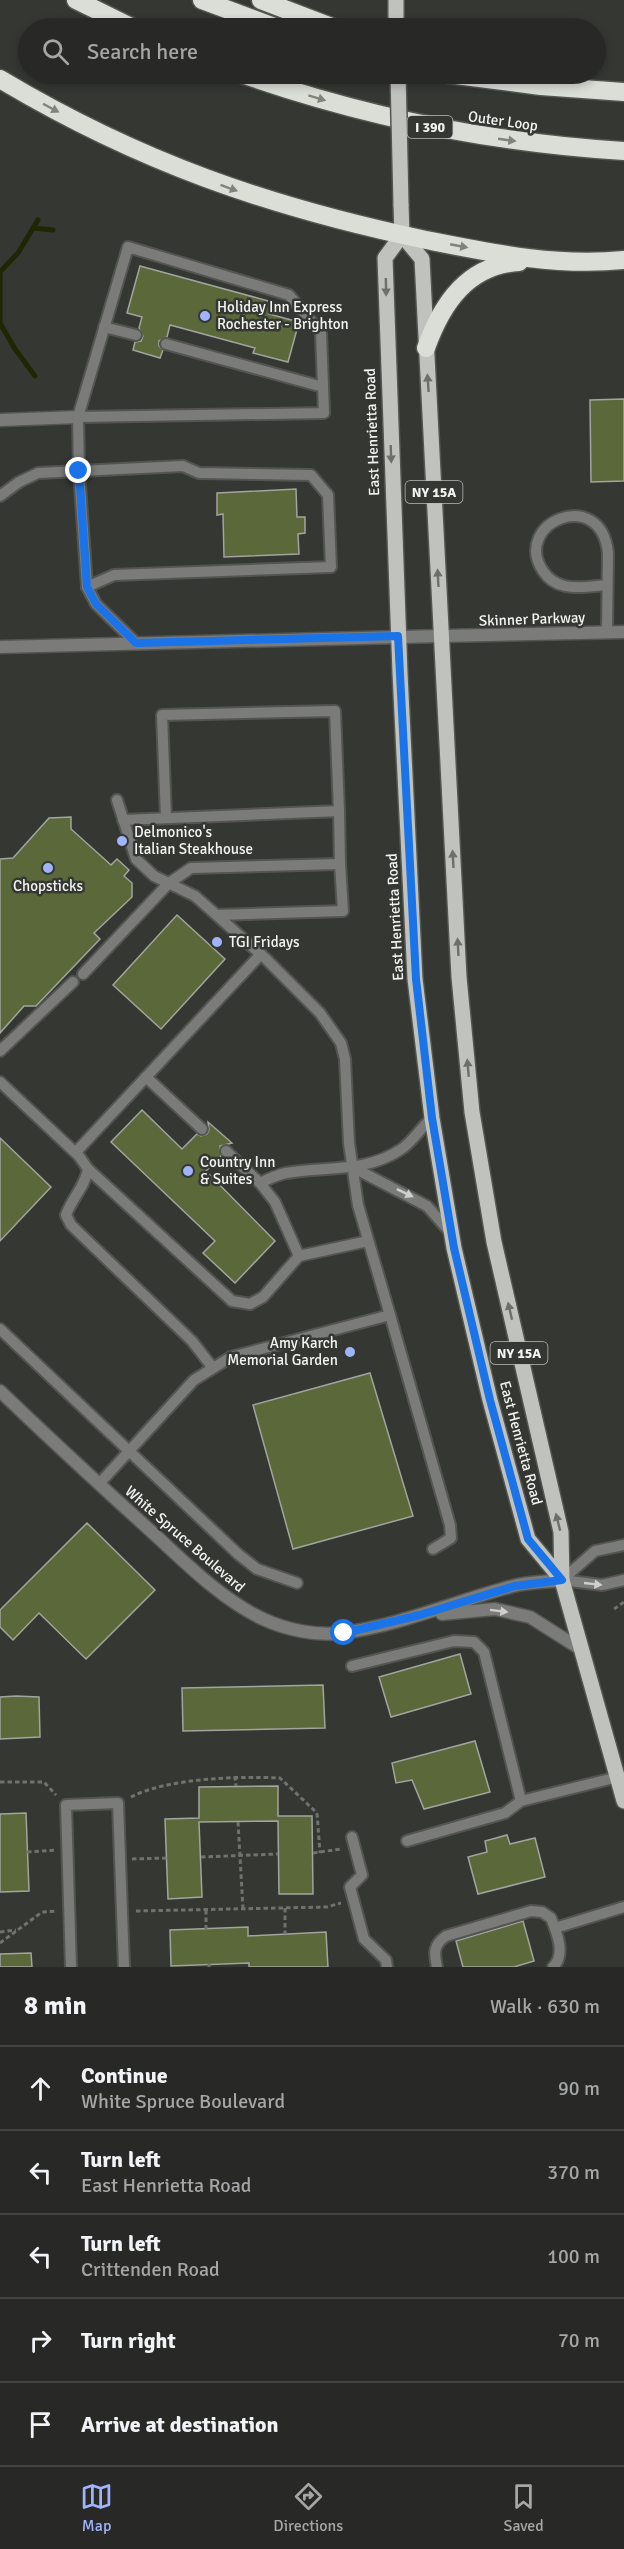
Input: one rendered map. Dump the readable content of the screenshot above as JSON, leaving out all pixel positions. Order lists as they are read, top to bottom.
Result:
{
  "streets": {
    "highway": ["Outer Loop", "I 390"],
    "main road": ["East Henrietta Road", "NY 15A"],
    "street": ["Skinner Parkway", "White Spruce Boulevard"]
  },
  "crossings": [
    ["East Henrietta Road", "Skinner Parkway"],
    ["East Henrietta Road", "White Spruce Boulevard"]
  ],
  "places": [
    "Holiday Inn Express Rochester - Brighton",
    "Delmonico's Italian Steakhouse",
    "Chopsticks",
    "TGI Fridays",
    "Country Inn & Suites",
    "Amy Karch Memorial Garden"
  ],
  "page": {
    "search": "Search here",
    "heading": ["8 min", "Walk · 630 m"],
    "list": [
      ["Continue", "White Spruce Boulevard", "90 m"],
      ["Turn left", "East Henrietta Road", "370 m"],
      ["Turn left", "Crittenden Road", "100 m"],
      ["Turn right", "70 m"],
      "Arrive at destination"
    ],
    "nav": ["Map", "Directions", "Saved"]
  }
}
